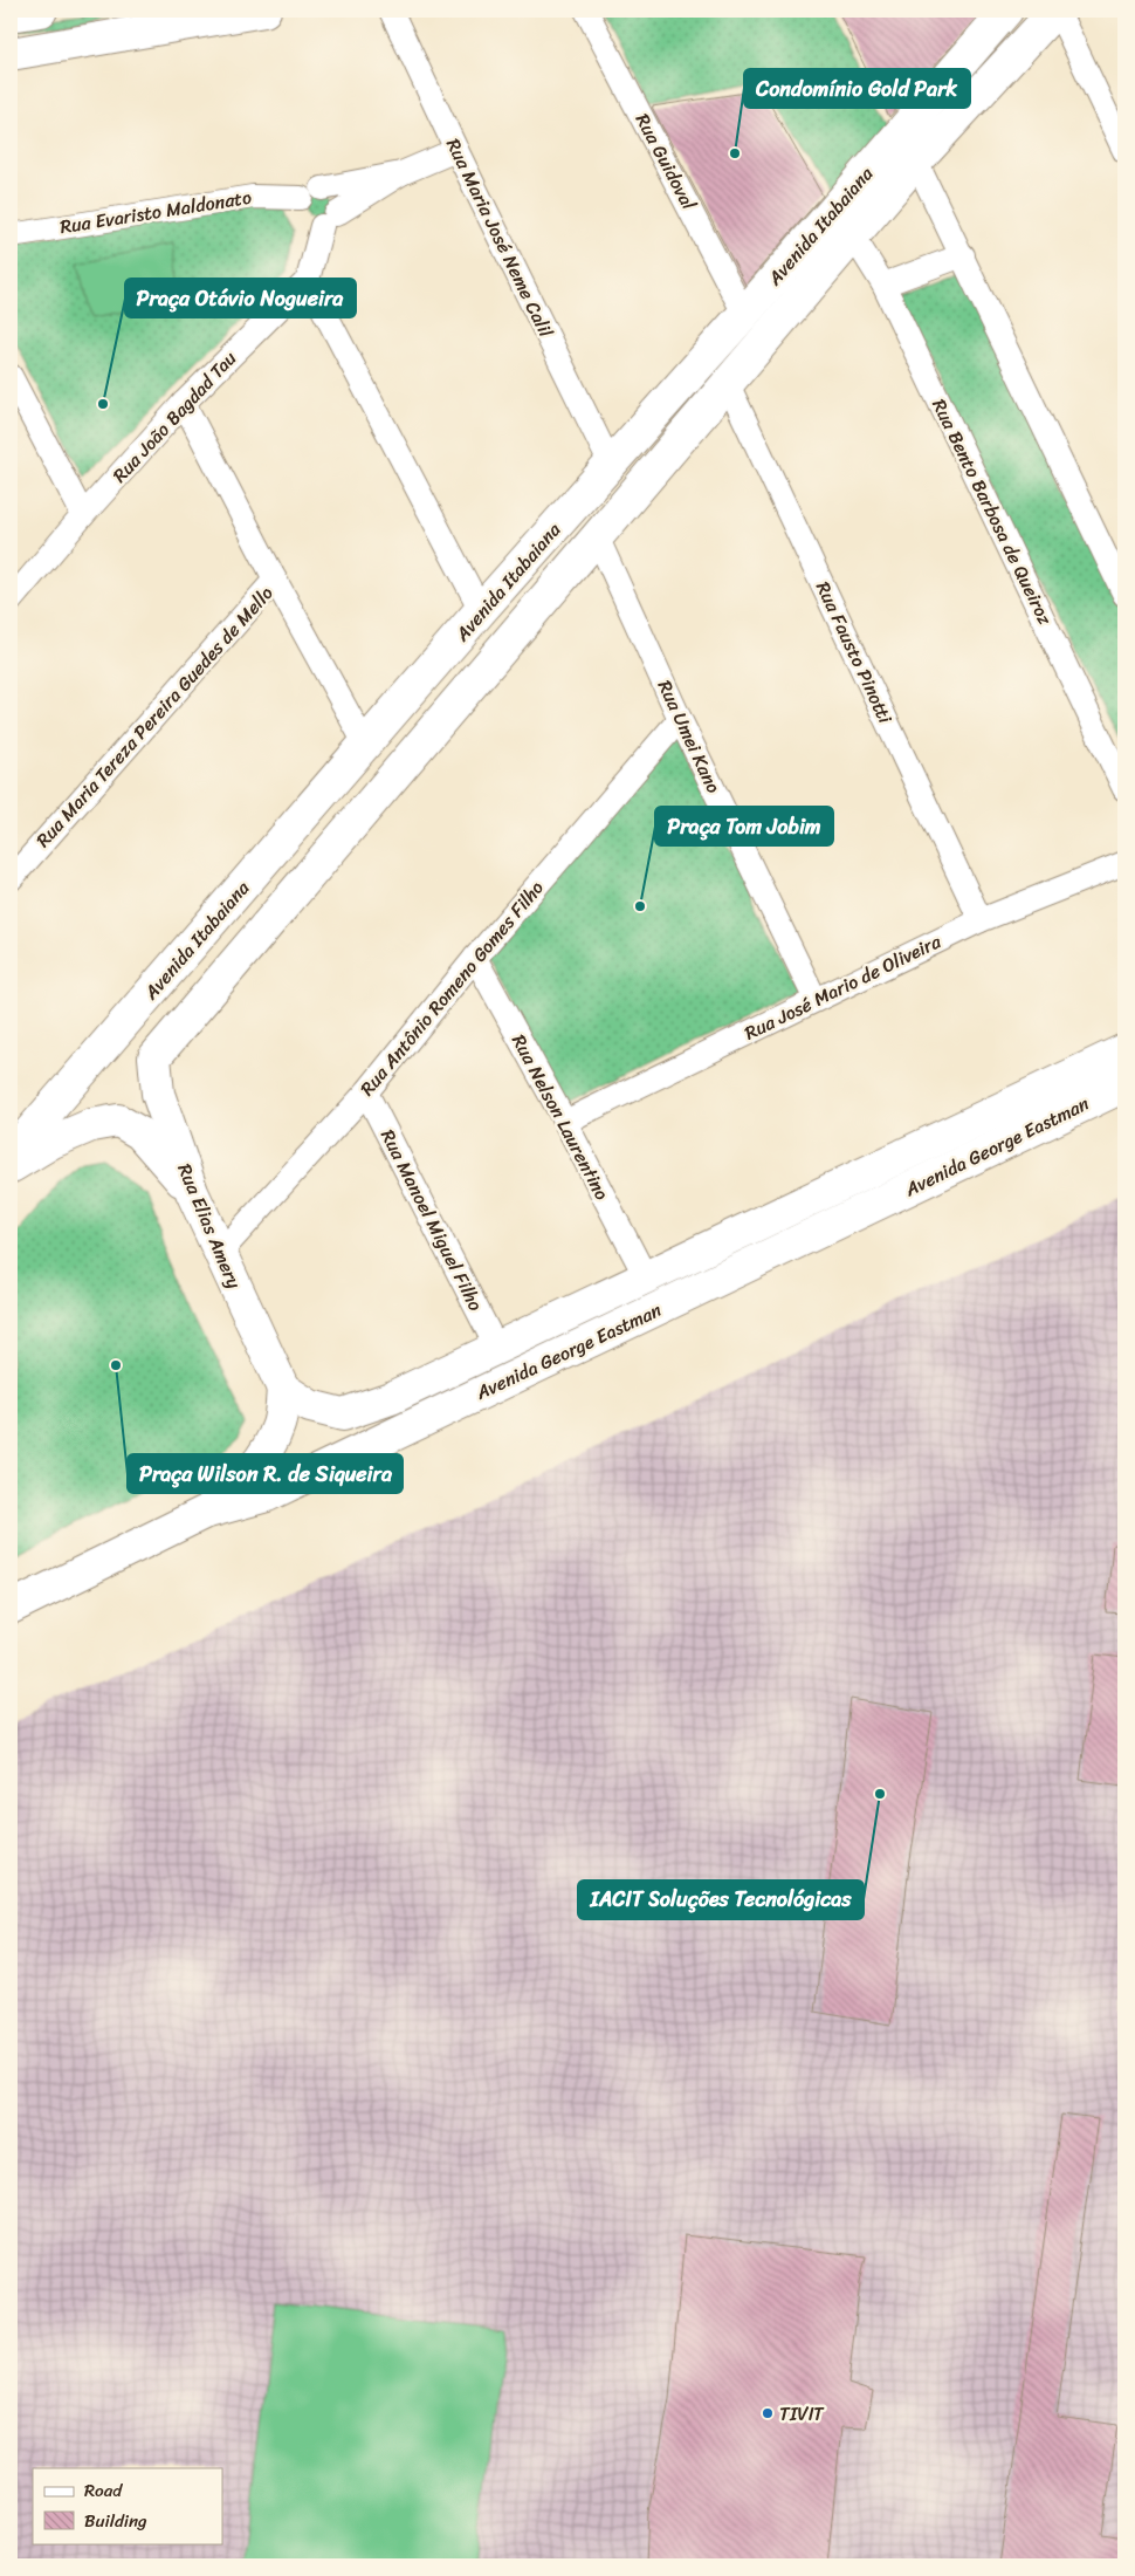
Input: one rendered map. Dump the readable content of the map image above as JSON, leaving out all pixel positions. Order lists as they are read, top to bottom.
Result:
{
  "streets": {
    "main road": ["Avenida Itabaiana", "Avenida George Eastman", "Rua Elias Amery"],
    "street": [
      "Rua Guidoval",
      "Rua Evaristo Maldonato",
      "Rua Maria José Neme Calil",
      "Rua João Bagdad Tau",
      "Rua Bento Barbosa de Queiroz",
      "Rua Fausto Pinotti",
      "Rua Maria Tereza Pereira Guedes de Mello",
      "Rua Umei Kano",
      "Rua José Mario de Oliveira",
      "Rua Antônio Romeno Gomes Filho",
      "Rua Nelson Laurentino",
      "Rua Manoel Miguel Filho"
    ]
  },
  "crossings": [
    ["Rua Guidoval", "Avenida Itabaiana"],
    ["Rua Evaristo Maldonato", "Rua Maria José Neme Calil"],
    ["Avenida Itabaiana", "Rua Maria José Neme Calil"],
    ["Avenida Itabaiana", "Rua Bento Barbosa de Queiroz"],
    ["Avenida Itabaiana", "Rua Fausto Pinotti"],
    ["Avenida Itabaiana", "Rua Umei Kano"],
    ["Avenida Itabaiana", "Rua Elias Amery"],
    ["Rua Fausto Pinotti", "Rua José Mario de Oliveira"],
    ["Rua Umei Kano", "Rua José Mario de Oliveira"],
    ["Rua Umei Kano", "Rua Antônio Romeno Gomes Filho"],
    ["Rua José Mario de Oliveira", "Rua Nelson Laurentino"],
    ["Rua Antônio Romeno Gomes Filho", "Rua Nelson Laurentino"],
    ["Rua Antônio Romeno Gomes Filho", "Rua Manoel Miguel Filho"],
    ["Rua Antônio Romeno Gomes Filho", "Rua Elias Amery"],
    ["Rua Nelson Laurentino", "Avenida George Eastman"],
    ["Avenida George Eastman", "Rua Manoel Miguel Filho"],
    ["Avenida George Eastman", "Rua Elias Amery"]
  ],
  "places": [
    "Condomínio Gold Park",
    "Praça Otávio Nogueira",
    "Praça Tom Jobim",
    "Praça Wilson R. de Siqueira",
    "IACIT Soluções Tecnológicas",
    "TIVIT"
  ],
  "legend": ["Road", "Building"]
}
